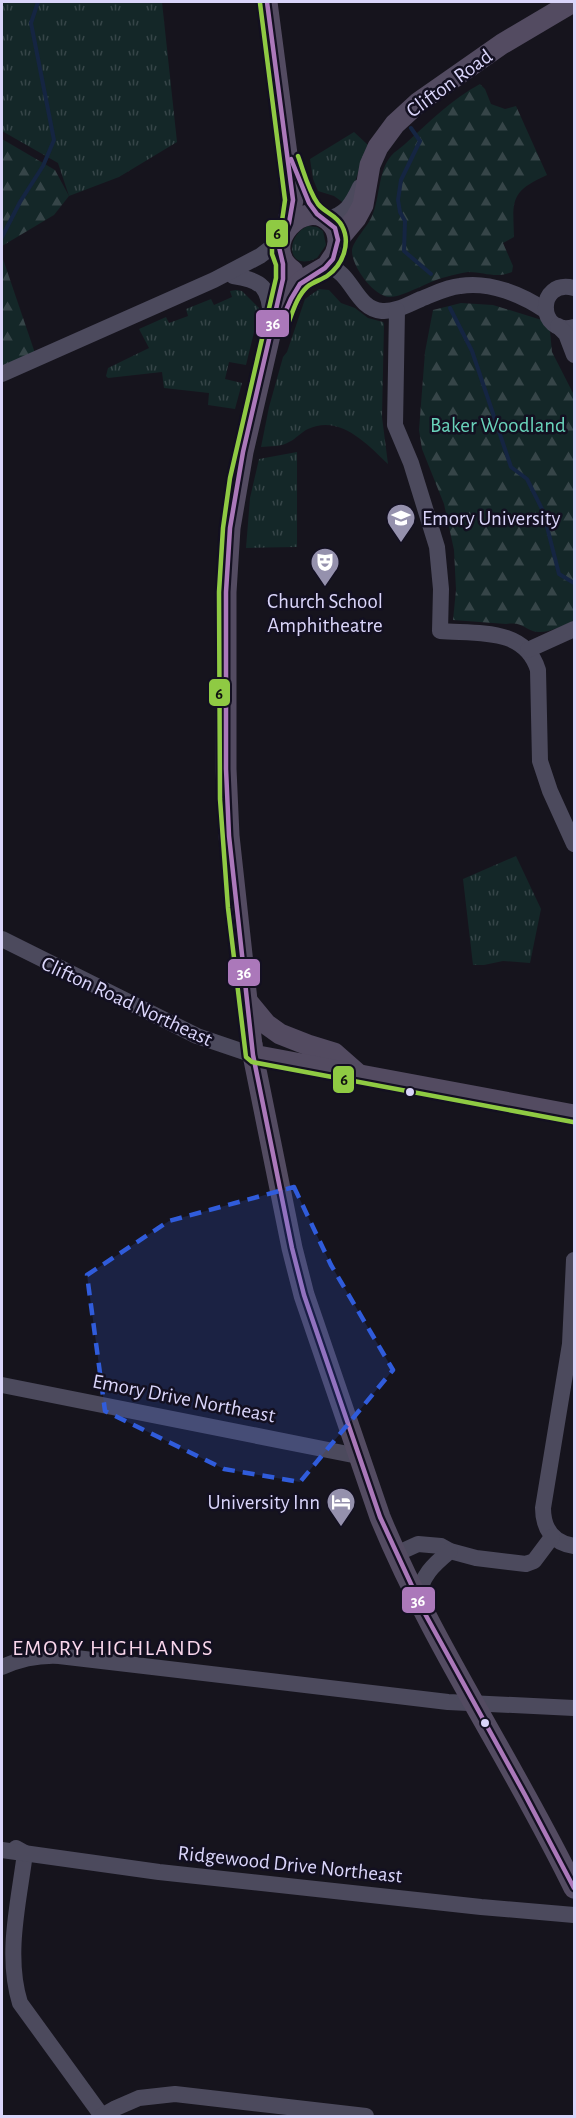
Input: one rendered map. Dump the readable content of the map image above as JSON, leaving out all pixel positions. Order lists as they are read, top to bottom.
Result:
{
  "streets": {
    "street": ["Clifton Road Northeast", "Emory Drive Northeast", "Ridgewood Drive Northeast"]
  },
  "districts": ["EMORY HIGHLANDS"],
  "parks": ["Baker Woodland"],
  "places": {
    "school or university": ["Emory University"],
    "theatre": ["Church School Amphitheatre"],
    "hotel": ["University Inn"]
  },
  "lines": ["transit line 36", "transit line 6"]
}
